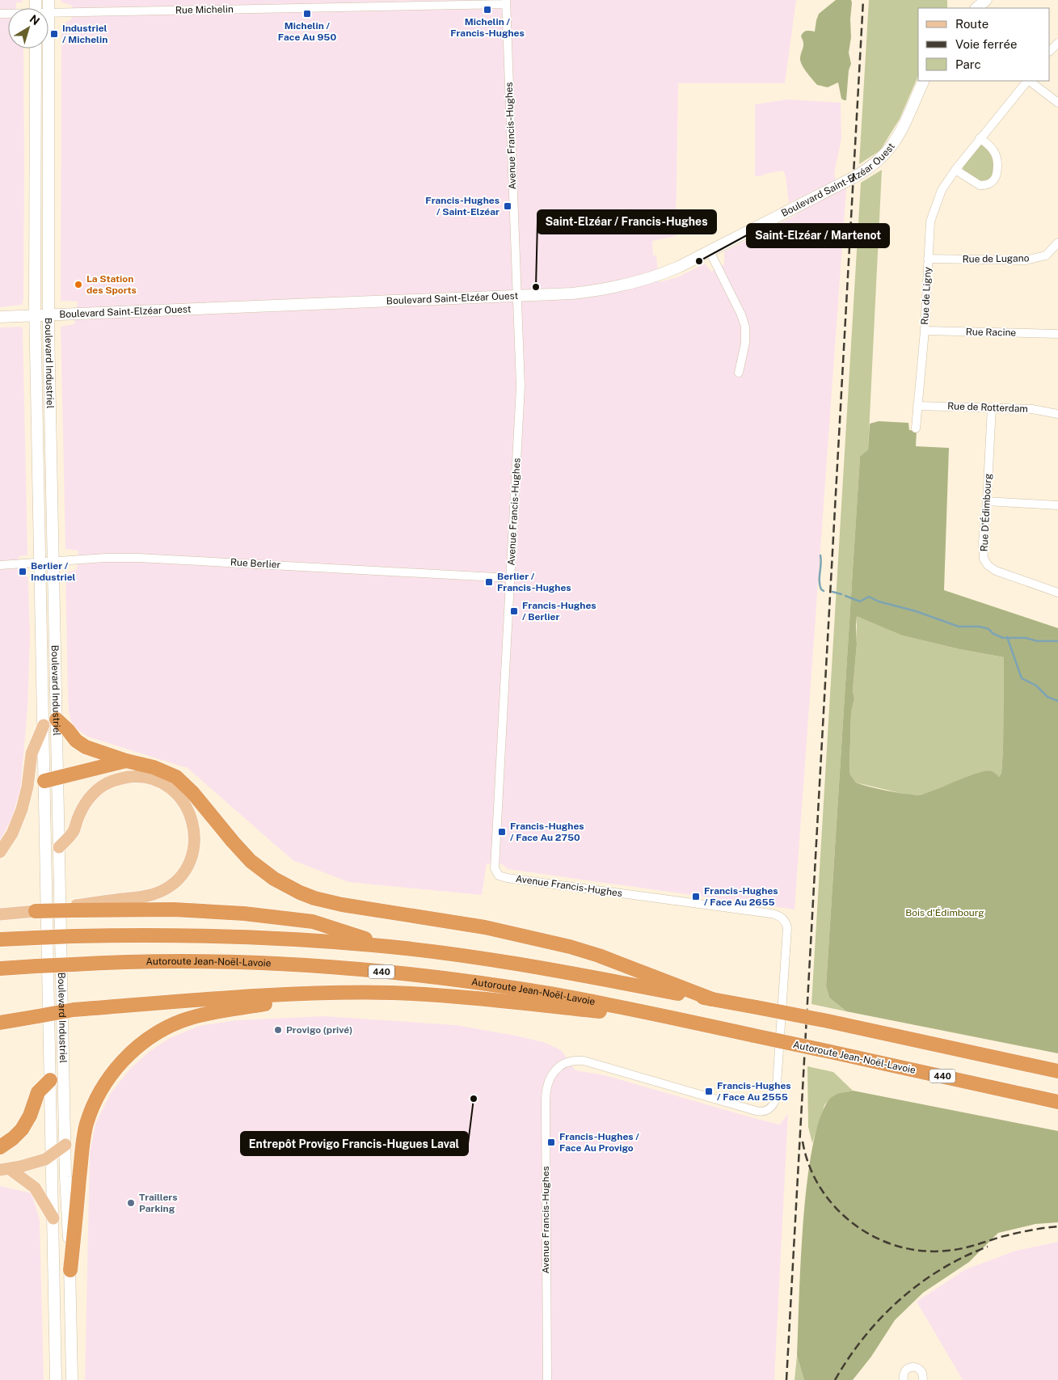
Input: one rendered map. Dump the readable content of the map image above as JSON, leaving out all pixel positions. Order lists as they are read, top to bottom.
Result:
{
  "streets": {
    "highway": ["Autoroute Jean-Noël-Lavoie", "440"],
    "street": [
      "Rue Michelin",
      "Avenue Francis-Hughes",
      "Boulevard Saint-Elzéar Ouest",
      "Rue de Lugano",
      "Rue de Ligny",
      "Rue Racine",
      "Boulevard Industriel",
      "Rue de Rotterdam",
      "Rue D'Édimbourg",
      "Rue Berlier"
    ]
  },
  "crossings": [
    ["Rue Michelin", "Avenue Francis-Hughes"],
    ["Avenue Francis-Hughes", "Boulevard Saint-Elzéar Ouest"],
    ["Avenue Francis-Hughes", "Rue Berlier"],
    ["Boulevard Saint-Elzéar Ouest", "Boulevard Industriel"],
    ["Rue de Lugano", "Rue de Ligny"],
    ["Rue de Ligny", "Rue Racine"],
    ["Rue de Ligny", "Rue de Rotterdam"],
    ["Boulevard Industriel", "Rue Berlier"],
    ["Rue de Rotterdam", "Rue D'Édimbourg"]
  ],
  "parks": ["Bois d'Édimbourg"],
  "places": {
    "transit": [
      "Michelin / Francis-Hughes",
      "Michelin / Face Au 950",
      "Industriel / Michelin",
      "Francis-Hughes / Saint-Elzéar",
      "Berlier / Industriel",
      "Berlier / Francis-Hughes",
      "Francis-Hughes / Berlier",
      "Francis-Hughes / Face Au 2750",
      "Francis-Hughes / Face Au 2655",
      "Francis-Hughes / Face Au 2555",
      "Francis-Hughes / Face Au Provigo"
    ],
    "other": [
      "Saint-Elzéar / Martenot",
      "La Station des Sports",
      "Saint-Elzéar / Francis-Hughes",
      "Provigo (privé)",
      "Entrepôt Provigo Francis-Hugues Laval",
      "Traillers Parking"
    ]
  },
  "legend": ["Route", "Voie ferrée", "Parc"],
  "north": "top right"
}
